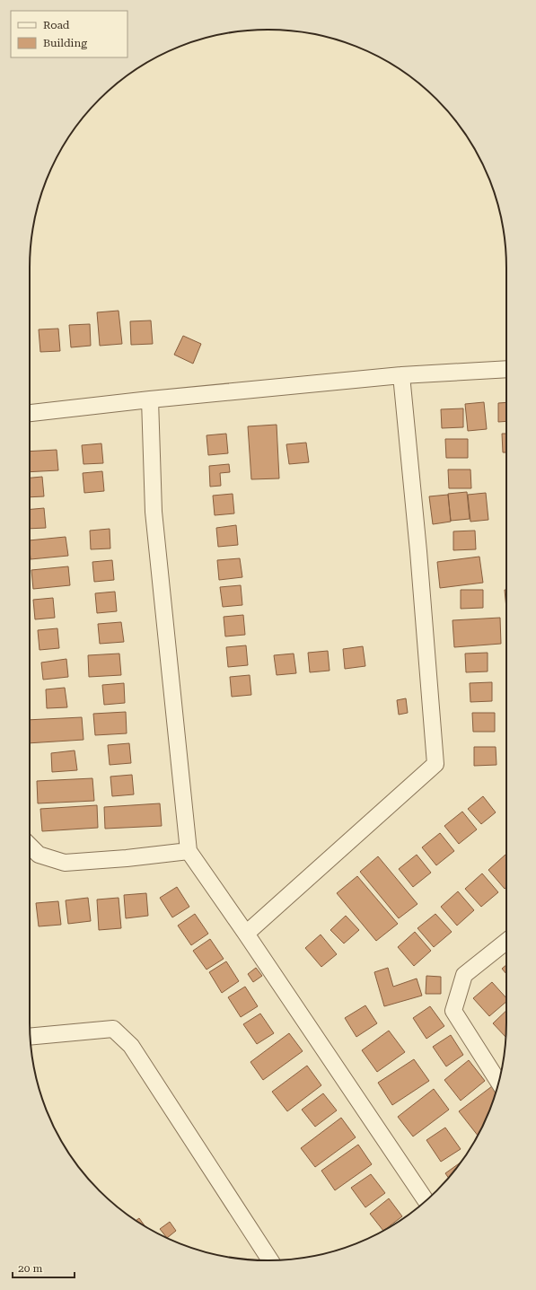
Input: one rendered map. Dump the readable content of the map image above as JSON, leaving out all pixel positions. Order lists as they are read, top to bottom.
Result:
{
  "legend": ["Road", "Building"],
  "scale_bar": "20 m"
}
